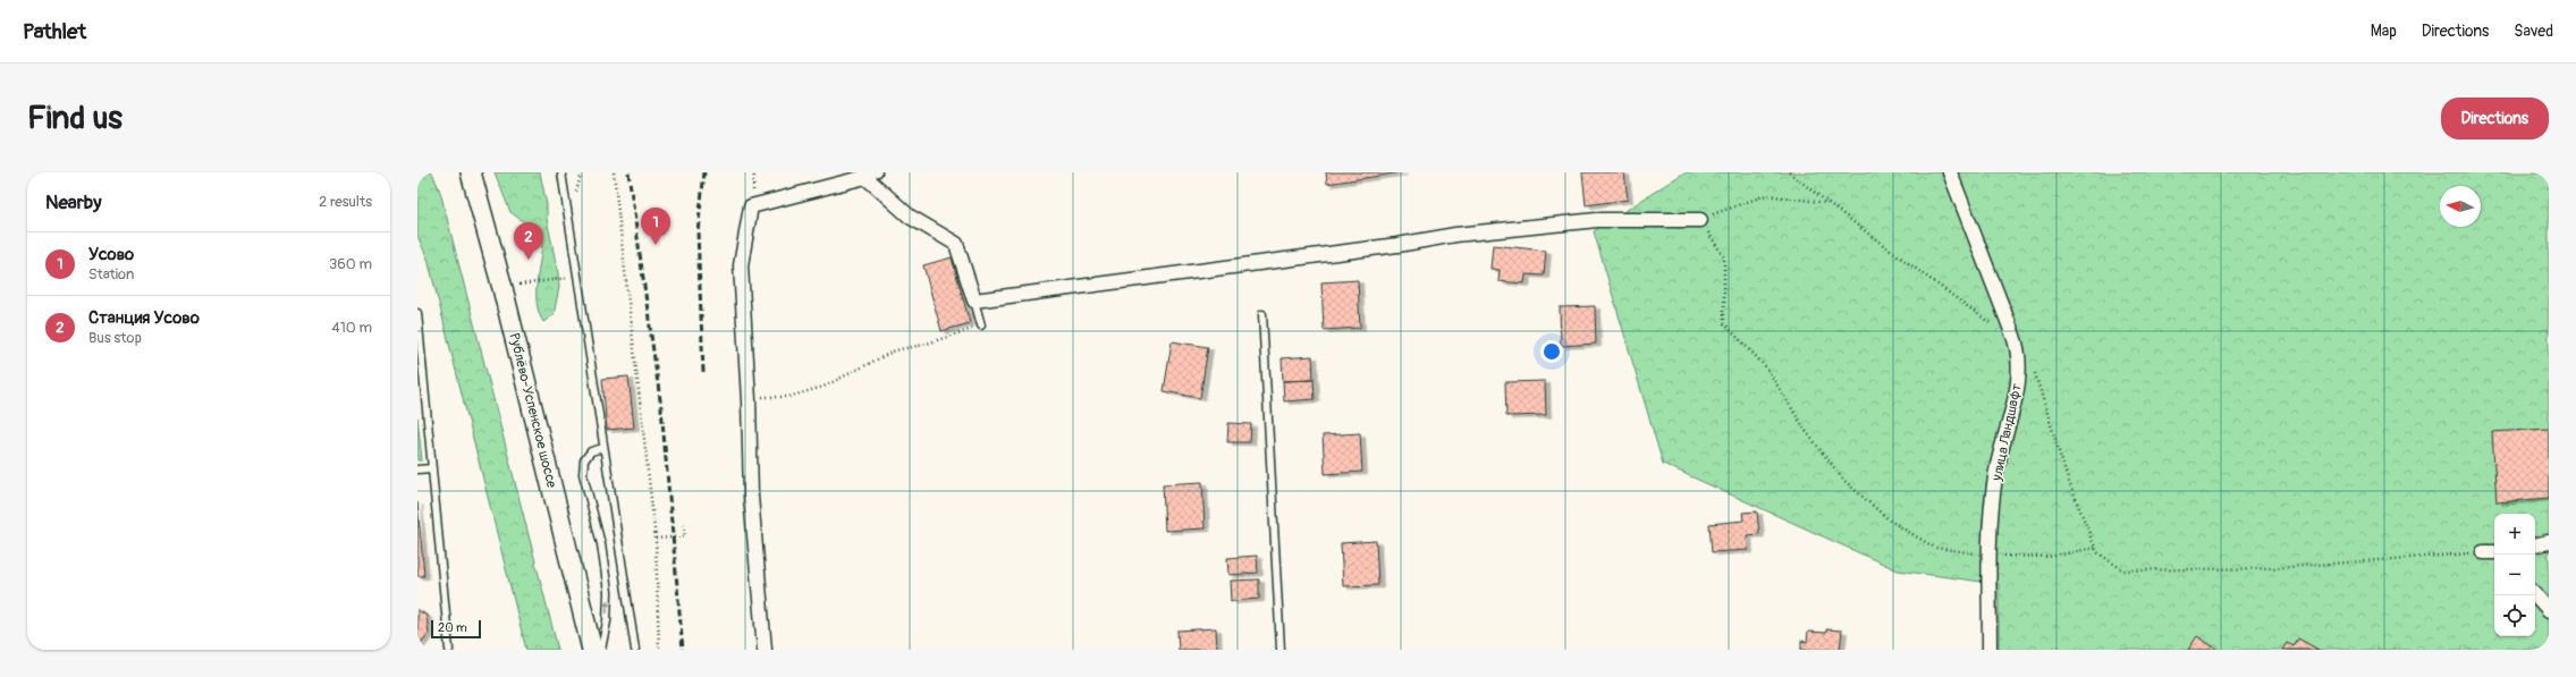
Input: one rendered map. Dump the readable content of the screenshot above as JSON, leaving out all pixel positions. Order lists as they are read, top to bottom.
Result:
{
  "streets": {
    "main road": ["Рублёво-Успенское шоссе"],
    "street": ["улица Ландшафт"]
  },
  "scale_bar": "20 m",
  "north": "left",
  "page": {
    "header": "Pathlet",
    "nav": ["Map", "Directions", "Saved"],
    "buttons": "Directions",
    "title": "Find us",
    "heading": ["Nearby", "2 results"],
    "pins": ["1", "2"],
    "list": [
      {
        "mark": "1",
        "name": "Усово",
        "note": "Station",
        "value": "360 m"
      },
      {
        "mark": "2",
        "name": "Станция Усово",
        "note": "Bus stop",
        "value": "410 m"
      }
    ],
    "map_buttons": ["+", "−"],
    "scale": "20 m"
  }
}
